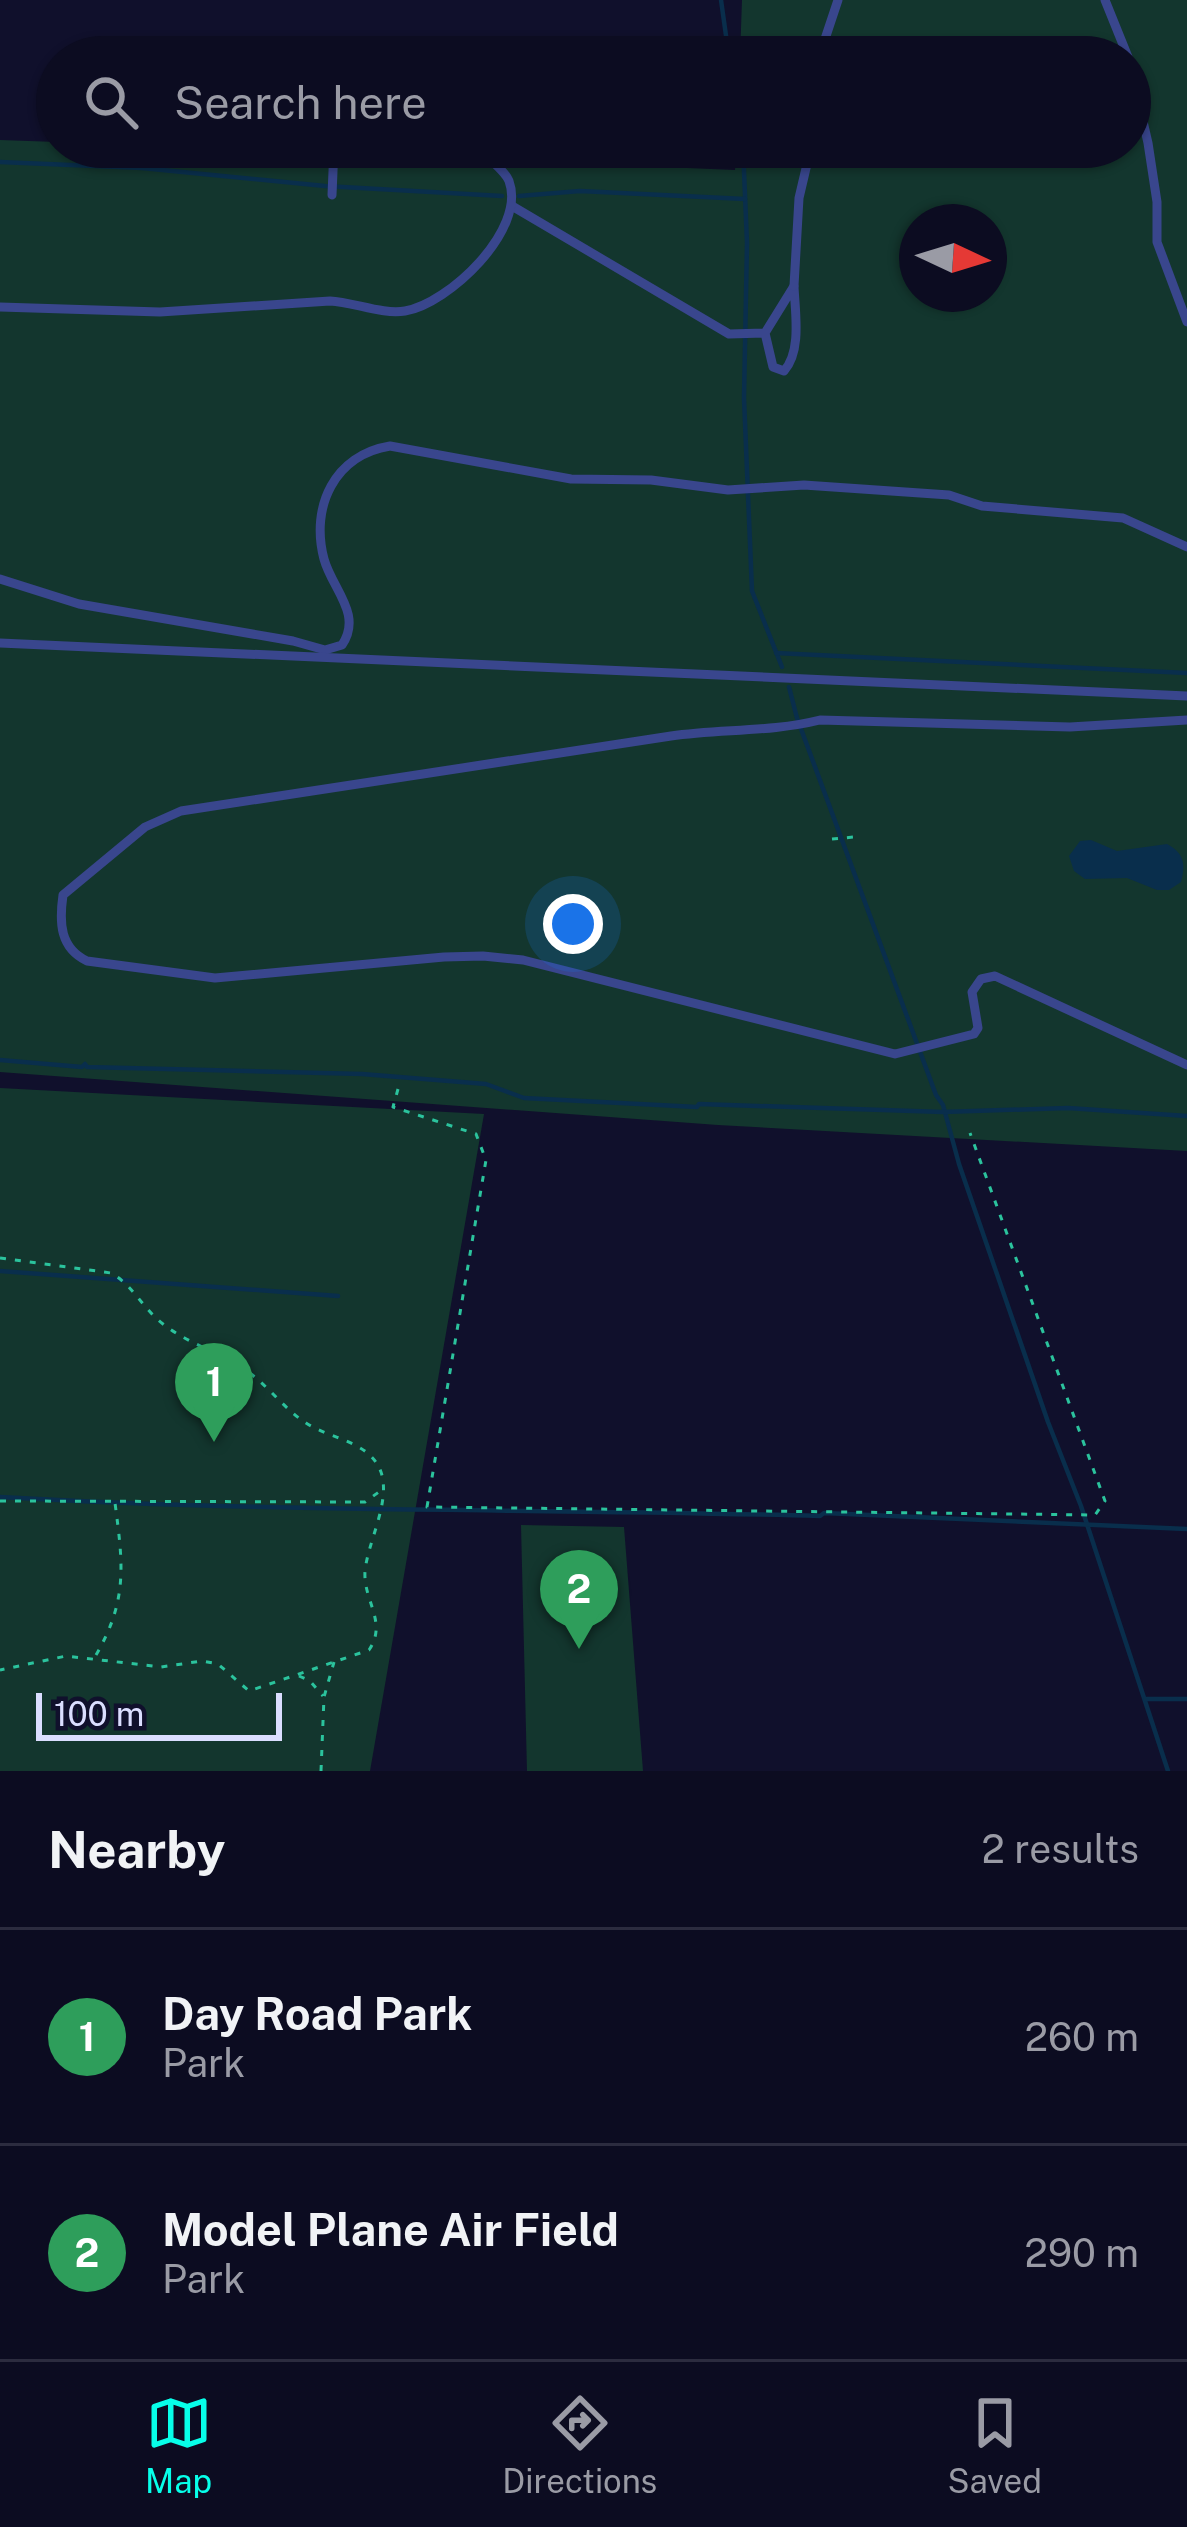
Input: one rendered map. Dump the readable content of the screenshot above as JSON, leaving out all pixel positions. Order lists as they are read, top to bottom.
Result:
{
  "scale_bar": "100 m",
  "north": "right",
  "page": {
    "search": "Search here",
    "pins": ["1", "2"],
    "scale": "100 m",
    "heading": ["Nearby", "2 results"],
    "list": [
      {
        "mark": "1",
        "name": "Day Road Park",
        "note": "Park",
        "value": "260 m"
      },
      {
        "mark": "2",
        "name": "Model Plane Air Field",
        "note": "Park",
        "value": "290 m"
      }
    ],
    "nav": ["Map", "Directions", "Saved"]
  }
}
